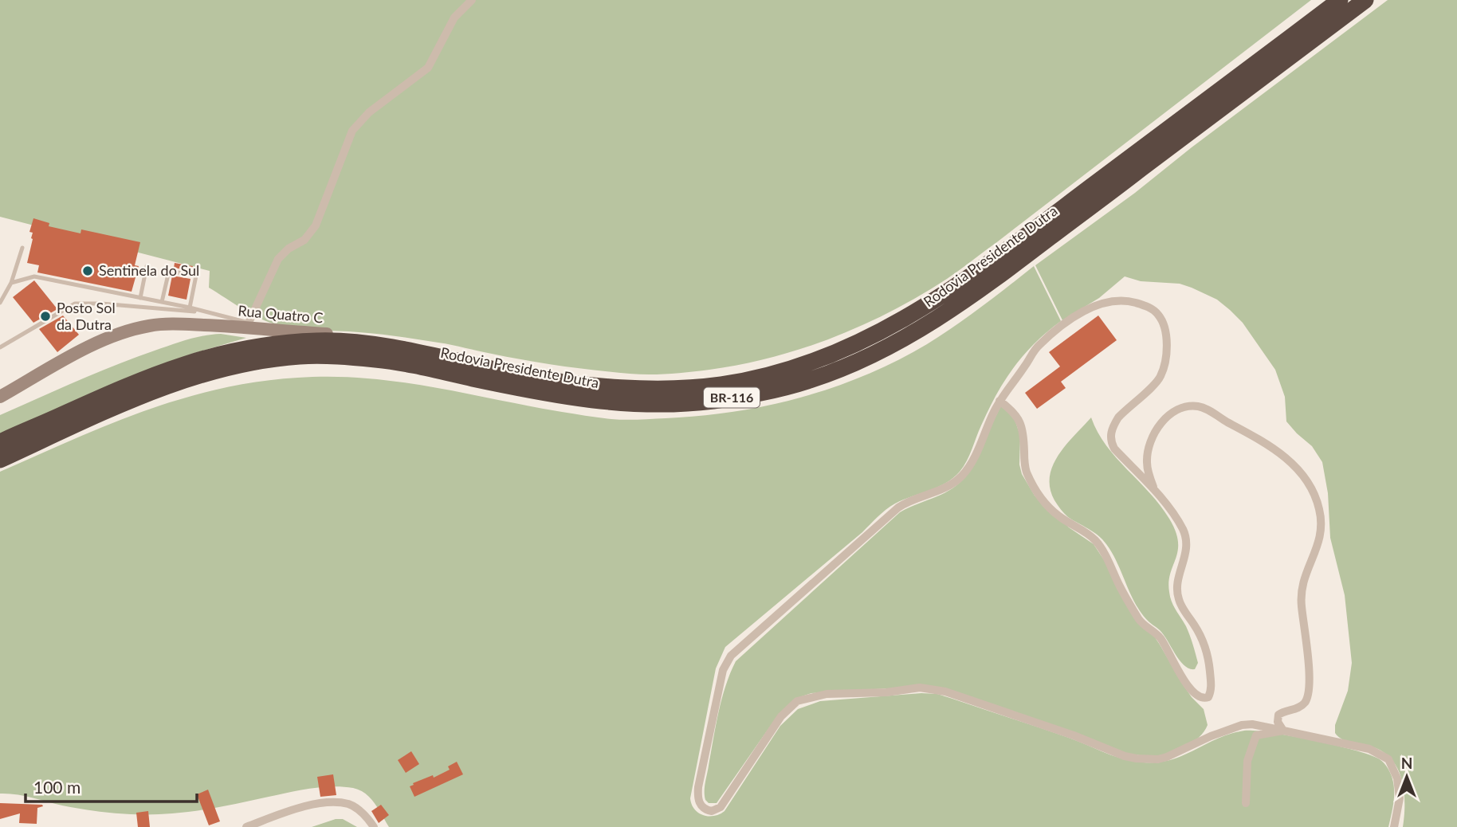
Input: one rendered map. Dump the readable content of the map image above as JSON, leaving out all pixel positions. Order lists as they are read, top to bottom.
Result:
{
  "streets": {
    "highway": ["Rodovia Presidente Dutra", "BR-116"],
    "street": ["Rua Quatro C"]
  },
  "crossings": [
    ["Rodovia Presidente Dutra", "Rua Quatro C"]
  ],
  "places": ["Sentinela do Sul", "Posto Sol da Dutra"],
  "scale_bar": "100 m",
  "north": "top"
}
